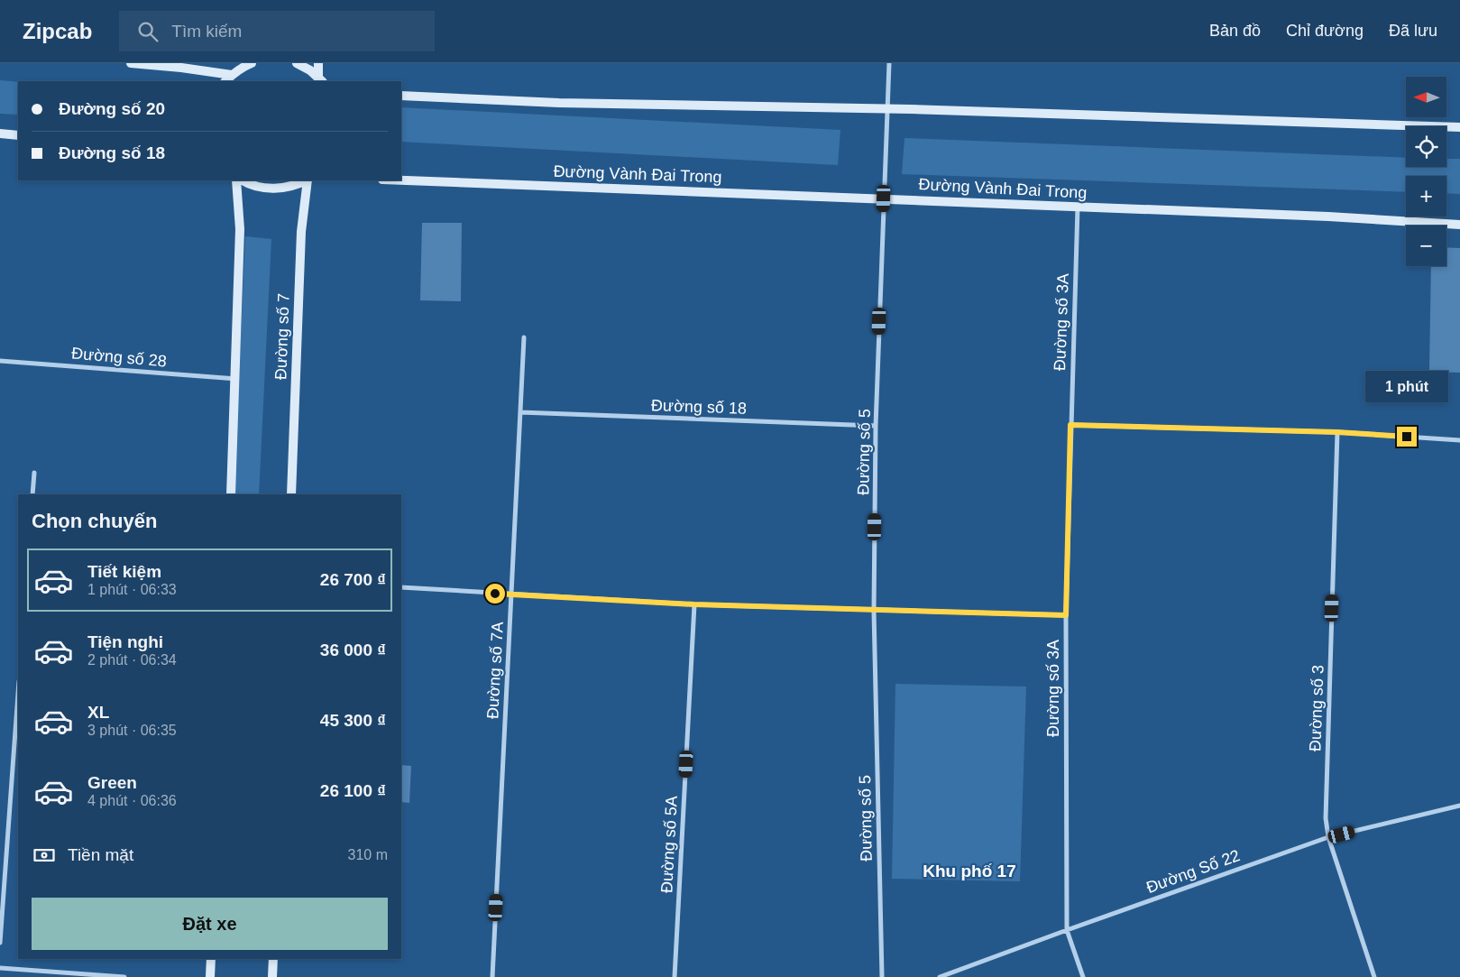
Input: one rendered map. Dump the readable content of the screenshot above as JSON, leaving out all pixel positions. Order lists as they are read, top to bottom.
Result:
{
  "streets": {
    "street": [
      "Đường Vành Đai Trong",
      "Đường số 3A",
      "Đường số 7",
      "Đường số 28",
      "Đường số 18",
      "Đường số 5",
      "Đường số 7A",
      "Đường số 3",
      "Đường số 5A",
      "Đường Số 22"
    ]
  },
  "crossings": [
    ["Đường Vành Đai Trong", "Đường số 3A"],
    ["Đường Vành Đai Trong", "Đường số 5"],
    ["Đường số 3A", "Đường Số 22"],
    ["Đường số 18", "Đường số 5"],
    ["Đường số 18", "Đường số 7A"],
    ["Đường số 3", "Đường Số 22"]
  ],
  "districts": ["Khu phố 17"],
  "north": "left",
  "page": {
    "header": "Zipcab",
    "search": "Tìm kiếm",
    "nav": ["Bản đồ", "Chỉ đường", "Đã lưu"],
    "map_buttons": ["+", "−"],
    "banner": ["Đường số 20", "Đường số 18"],
    "bubble": "1 phút",
    "heading": "Chọn chuyến",
    "list": [
      {
        "name": "Tiết kiệm",
        "note": "1 phút · 06:33",
        "value": "26 700 ₫"
      },
      {
        "name": "Tiện nghi",
        "note": "2 phút · 06:34",
        "value": "36 000 ₫"
      },
      {
        "name": "XL",
        "note": "3 phút · 06:35",
        "value": "45 300 ₫"
      },
      {
        "name": "Green",
        "note": "4 phút · 06:36",
        "value": "26 100 ₫"
      }
    ],
    "pay": ["Tiền mặt", "310 m"],
    "buttons": "Đặt xe"
  }
}
